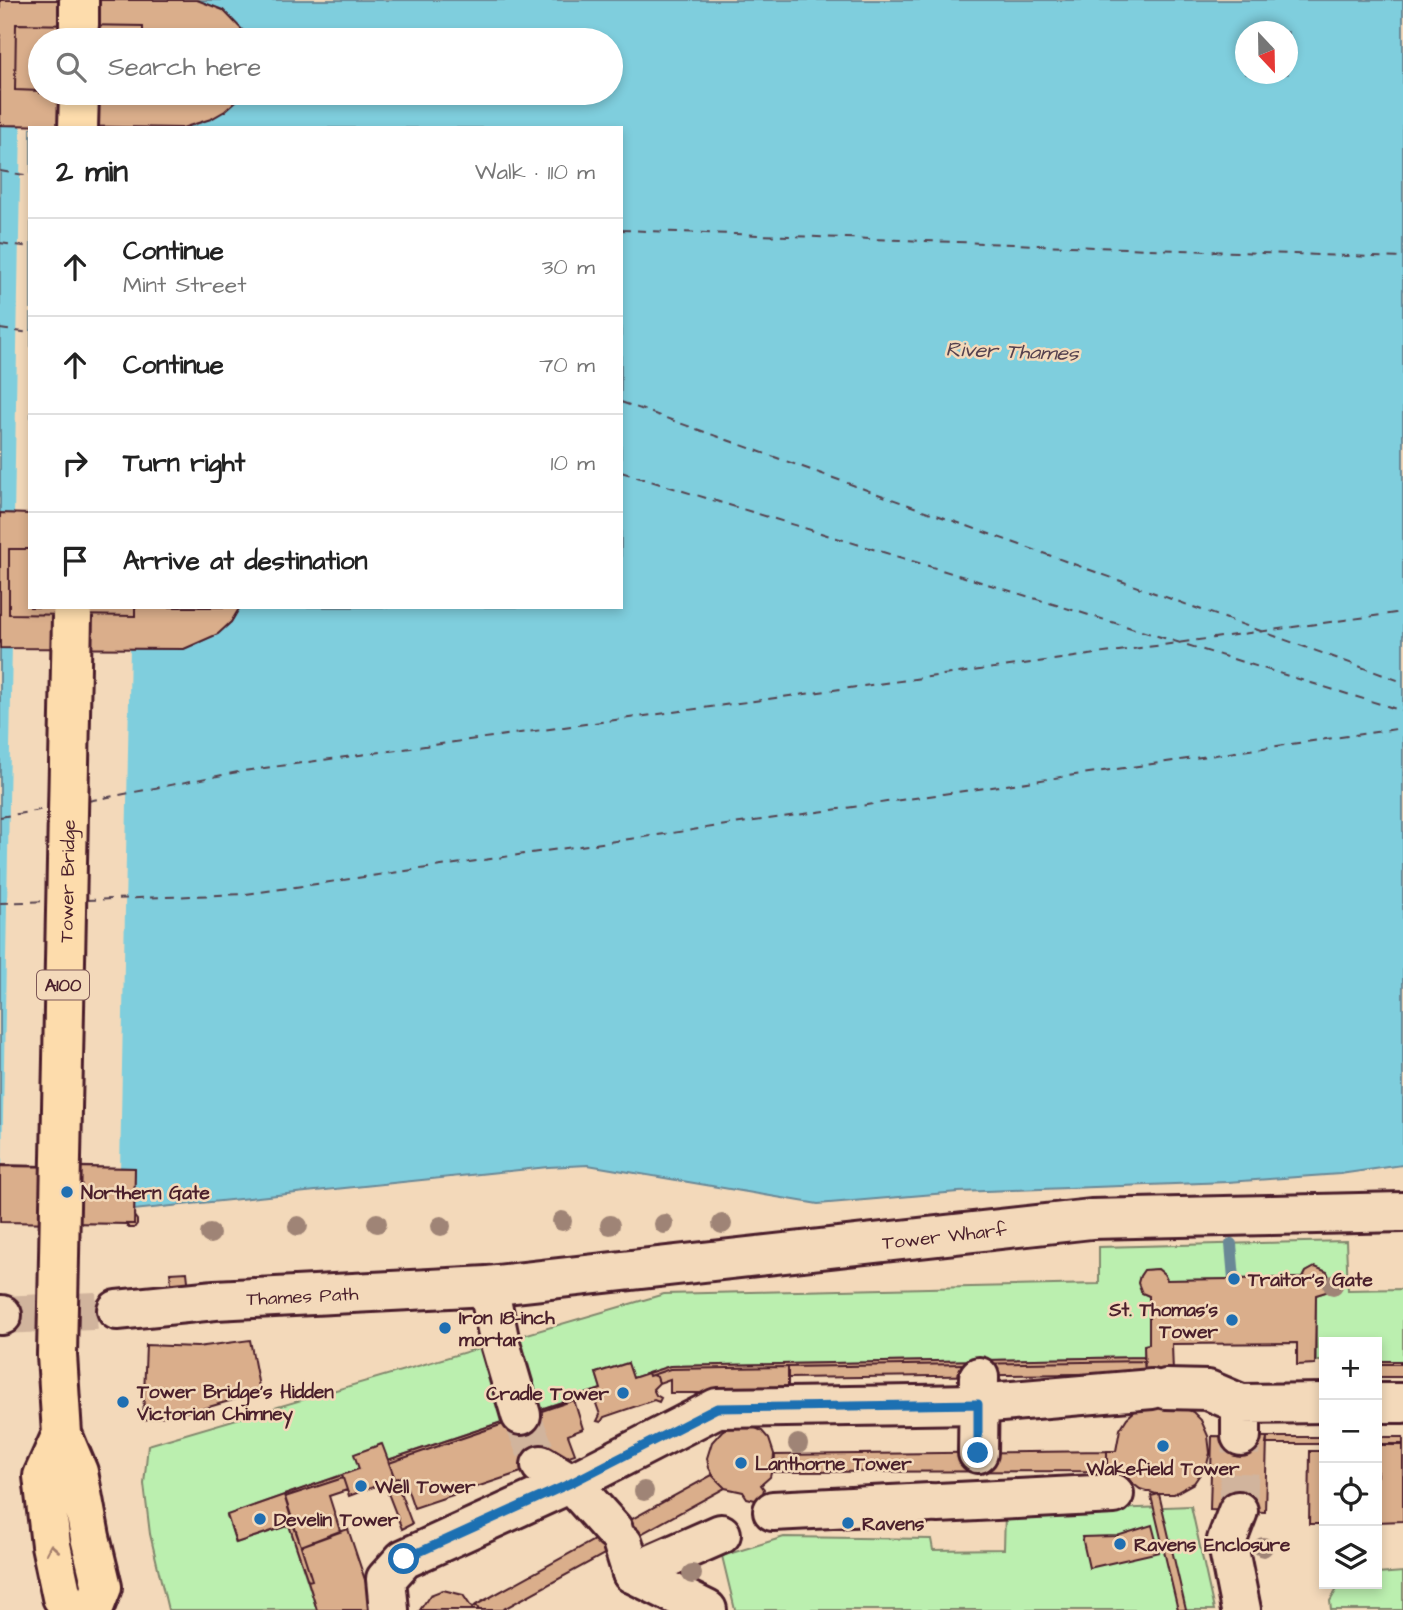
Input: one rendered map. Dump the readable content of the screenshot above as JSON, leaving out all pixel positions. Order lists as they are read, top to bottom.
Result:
{
  "streets": {
    "highway": ["Tower Bridge", "A100"],
    "street": ["Tower Wharf", "Thames Path"]
  },
  "crossings": [
    ["Tower Bridge", "A100"],
    ["Tower Wharf", "Thames Path"]
  ],
  "water": ["River Thames"],
  "places": [
    "Northern Gate",
    "Traitor's Gate",
    "St. Thomas's Tower",
    "Iron 18-inch mortar",
    "Cradle Tower",
    "Tower Bridge's Hidden Victorian Chimney",
    "Wakefield Tower",
    "Lanthorne Tower",
    "Well Tower",
    "Develin Tower",
    "Ravens",
    "Ravens Enclosure"
  ],
  "north": "bottom",
  "page": {
    "search": "Search here",
    "heading": ["2 min", "Walk · 110 m"],
    "list": [
      ["Continue", "Mint Street", "30 m"],
      ["Continue", "70 m"],
      ["Turn right", "10 m"],
      "Arrive at destination"
    ],
    "map_buttons": ["+", "−"]
  }
}
